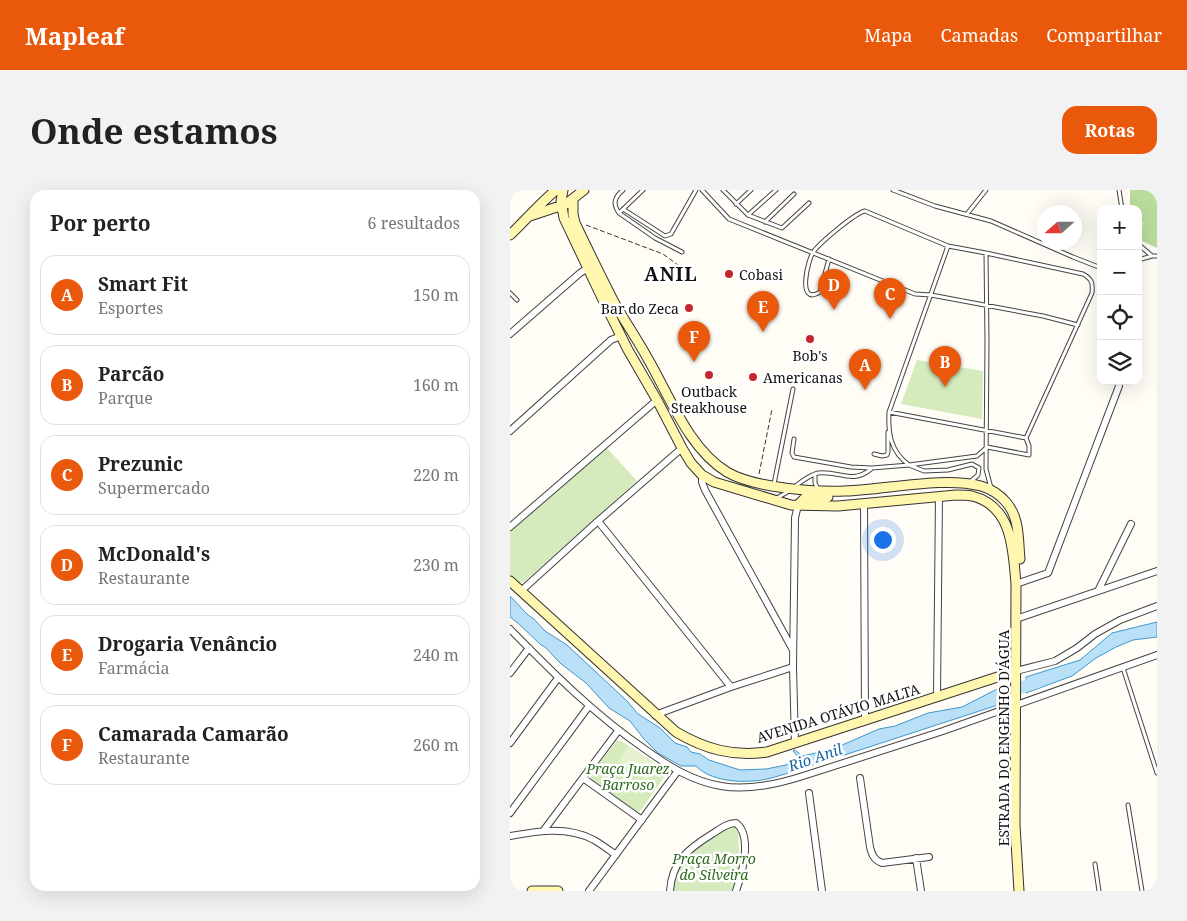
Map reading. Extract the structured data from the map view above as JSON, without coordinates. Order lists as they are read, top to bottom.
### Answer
{
  "streets": {
    "street": ["AVENIDA OTÁVIO MALTA", "ESTRADA DO ENGENHO D'ÁGUA"]
  },
  "crossings": [
    ["AVENIDA OTÁVIO MALTA", "ESTRADA DO ENGENHO D'ÁGUA"]
  ],
  "districts": ["ANIL"],
  "water": ["Rio Anil"],
  "parks": ["Praça Juarez Barroso", "Praça Morro do Silveira"],
  "places": [
    "Cobasi",
    "Bar do Zeca",
    "Bob's",
    "Outback Steakhouse",
    "Americanas"
  ],
  "north": "left",
  "page": {
    "header": "Mapleaf",
    "nav": ["Mapa", "Camadas", "Compartilhar"],
    "buttons": "Rotas",
    "title": "Onde estamos",
    "heading": ["Por perto", "6 resultados"],
    "map_buttons": ["+", "−"],
    "list": [
      {
        "mark": "A",
        "name": "Smart Fit",
        "note": "Esportes",
        "value": "150 m"
      },
      {
        "mark": "B",
        "name": "Parcão",
        "note": "Parque",
        "value": "160 m"
      },
      {
        "mark": "C",
        "name": "Prezunic",
        "note": "Supermercado",
        "value": "220 m"
      },
      {
        "mark": "D",
        "name": "McDonald's",
        "note": "Restaurante",
        "value": "230 m"
      },
      {
        "mark": "E",
        "name": "Drogaria Venâncio",
        "note": "Farmácia",
        "value": "240 m"
      },
      {
        "mark": "F",
        "name": "Camarada Camarão",
        "note": "Restaurante",
        "value": "260 m"
      }
    ],
    "pins": [
      "D",
      "C",
      "E",
      "F",
      "B",
      "A"
    ]
  }
}
